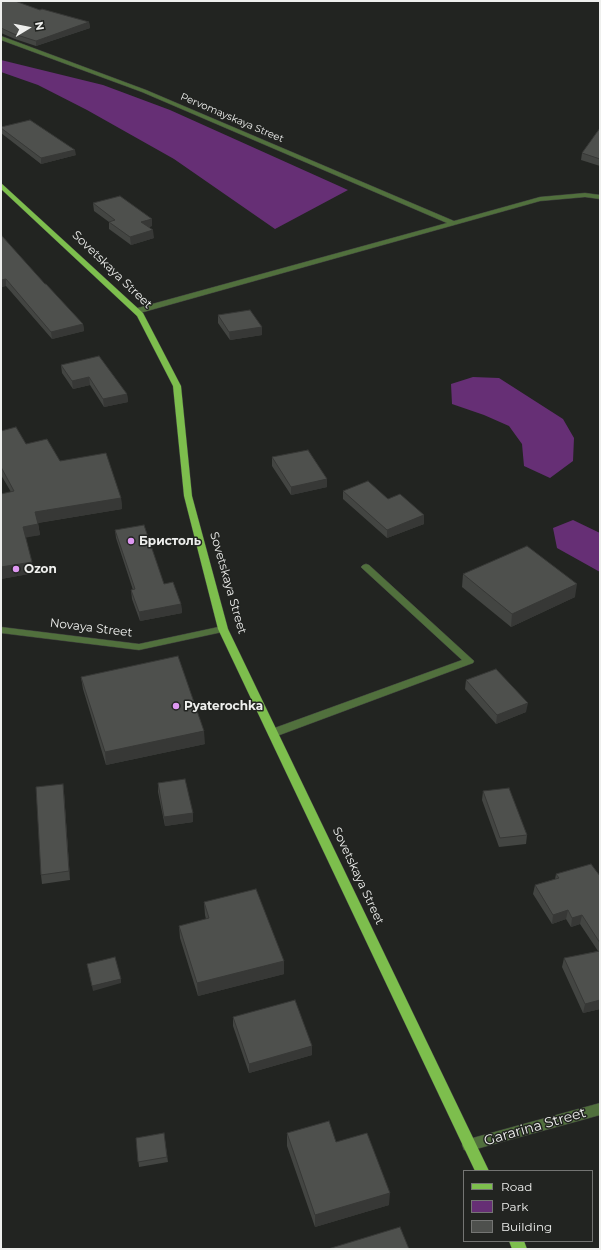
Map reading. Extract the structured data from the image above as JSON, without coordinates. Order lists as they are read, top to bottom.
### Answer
{
  "streets": {
    "main road": ["Sovetskaya Street"],
    "street": ["Pervomayskaya Street", "Novaya Street", "Gararina Street"]
  },
  "crossings": [
    ["Sovetskaya Street", "Novaya Street"],
    ["Sovetskaya Street", "Gararina Street"]
  ],
  "places": ["Бристоль", "Ozon", "Pyaterochka"],
  "legend": ["Road", "Park", "Building"],
  "north": "right"
}
